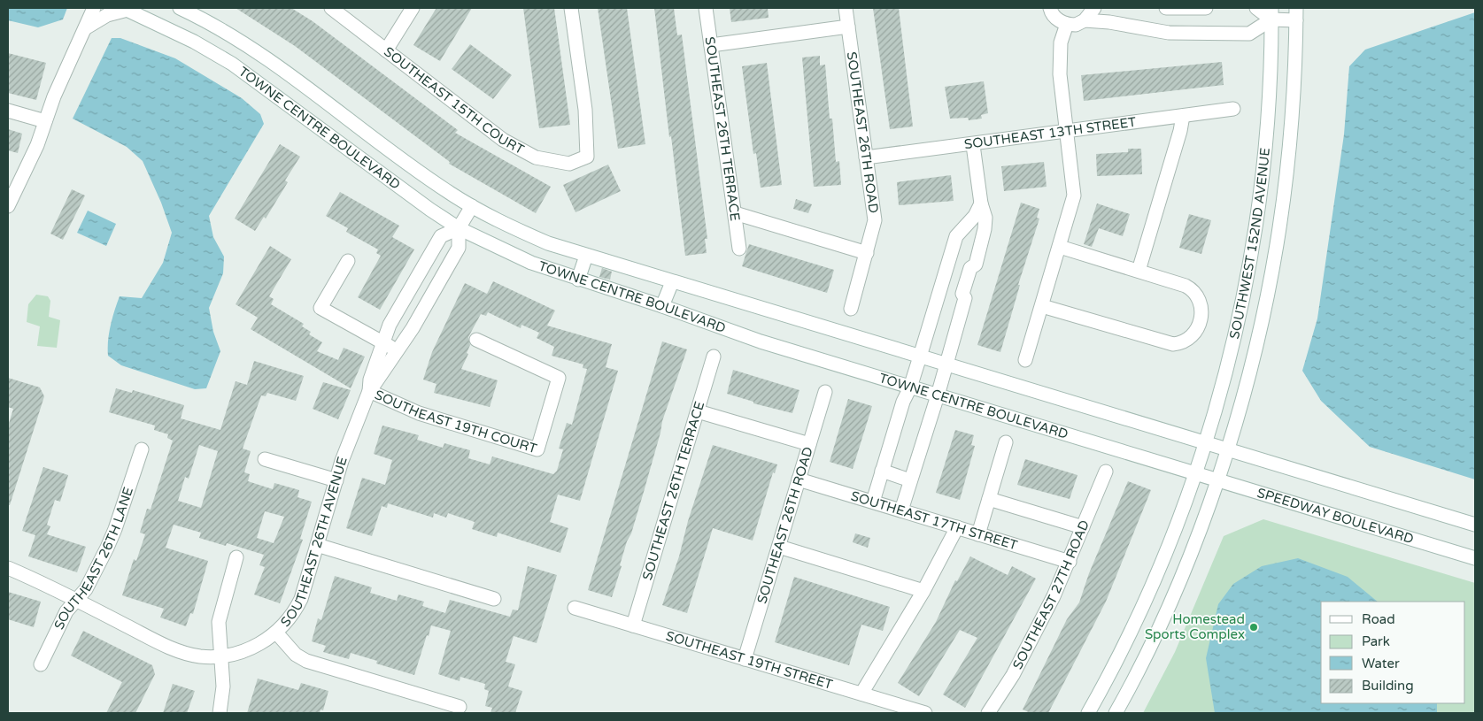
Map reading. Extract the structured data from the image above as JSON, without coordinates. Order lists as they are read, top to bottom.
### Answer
{
  "streets": {
    "street": [
      "SOUTHEAST 15TH COURT",
      "TOWNE CENTRE BOULEVARD",
      "SOUTHEAST 26TH TERRACE",
      "SOUTHEAST 26TH ROAD",
      "SOUTHEAST 13TH STREET",
      "SOUTHWEST 152ND AVENUE",
      "SOUTHEAST 19TH COURT",
      "SPEEDWAY BOULEVARD",
      "SOUTHEAST 17TH STREET",
      "SOUTHEAST 26TH AVENUE",
      "SOUTHEAST 26TH LANE",
      "SOUTHEAST 27TH ROAD",
      "SOUTHEAST 19TH STREET"
    ]
  },
  "crossings": [
    ["TOWNE CENTRE BOULEVARD", "SOUTHWEST 152ND AVENUE"],
    ["TOWNE CENTRE BOULEVARD", "SPEEDWAY BOULEVARD"],
    ["TOWNE CENTRE BOULEVARD", "SOUTHEAST 26TH AVENUE"],
    ["SOUTHEAST 26TH TERRACE", "SOUTHEAST 19TH STREET"],
    ["SOUTHEAST 26TH ROAD", "SOUTHEAST 13TH STREET"],
    ["SOUTHEAST 26TH ROAD", "SOUTHEAST 17TH STREET"],
    ["SOUTHEAST 26TH ROAD", "SOUTHEAST 19TH STREET"],
    ["SOUTHWEST 152ND AVENUE", "SPEEDWAY BOULEVARD"],
    ["SOUTHEAST 19TH COURT", "SOUTHEAST 26TH AVENUE"],
    ["SOUTHEAST 17TH STREET", "SOUTHEAST 27TH ROAD"],
    ["SOUTHEAST 26TH AVENUE", "SOUTHEAST 26TH LANE"]
  ],
  "places": ["Homestead Sports Complex"],
  "legend": [
    "Road",
    "Park",
    "Water",
    "Building"
  ]
}
